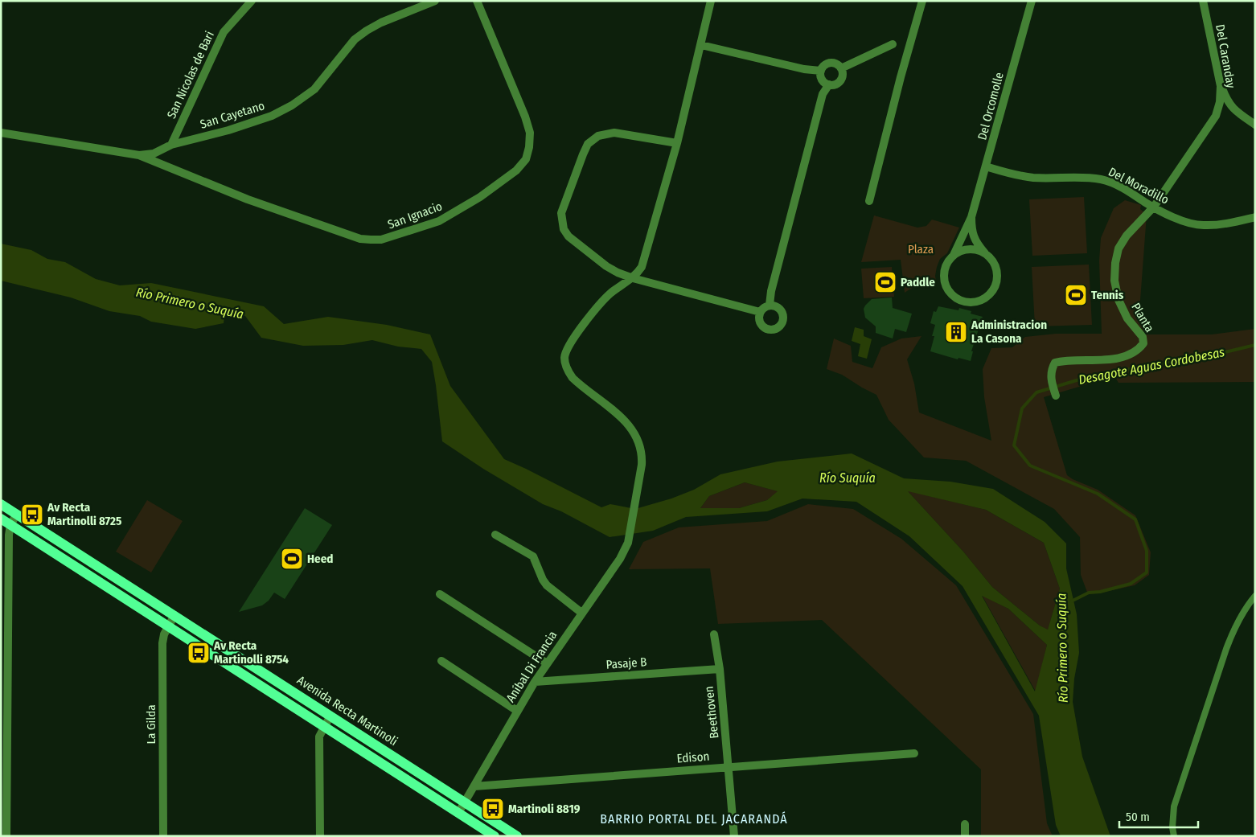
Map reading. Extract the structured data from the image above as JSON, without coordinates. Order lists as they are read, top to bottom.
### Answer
{
  "streets": {
    "main road": ["Avenida Recta Martinoli"],
    "street": [
      "Del Caranday",
      "San Nicolas de Bari",
      "Del Orcomolle",
      "San Cayetano",
      "Del Moradillo",
      "San Ignacio",
      "Planta",
      "Pasaje B",
      "Aníbal Di Francia",
      "Beethoven",
      "La Gilda",
      "Edison"
    ]
  },
  "crossings": [
    ["Del Caranday", "Del Moradillo"],
    ["Del Caranday", "Planta"],
    ["San Nicolas de Bari", "San Cayetano"],
    ["Del Orcomolle", "Del Moradillo"],
    ["San Cayetano", "San Ignacio"],
    ["Del Moradillo", "Planta"],
    ["Pasaje B", "Aníbal Di Francia"],
    ["Pasaje B", "Beethoven"],
    ["Aníbal Di Francia", "Avenida Recta Martinoli"],
    ["Aníbal Di Francia", "Edison"],
    ["Avenida Recta Martinoli", "La Gilda"],
    ["Beethoven", "Edison"]
  ],
  "districts": ["BARRIO PORTAL DEL JACARANDÁ"],
  "water": ["Río Primero o Suquía", "Desagote Aguas Cordobesas", "Río Suquía"],
  "parks": ["Plaza"],
  "places": {
    "sports": ["Paddle", "Tennis", "Heed"],
    "building": ["Administracion La Casona"],
    "bus stop": ["Av Recta Martinolli 8725", "Av Recta Martinolli 8754", "Martinoli 8819"]
  },
  "scale_bar": "50 m"
}
